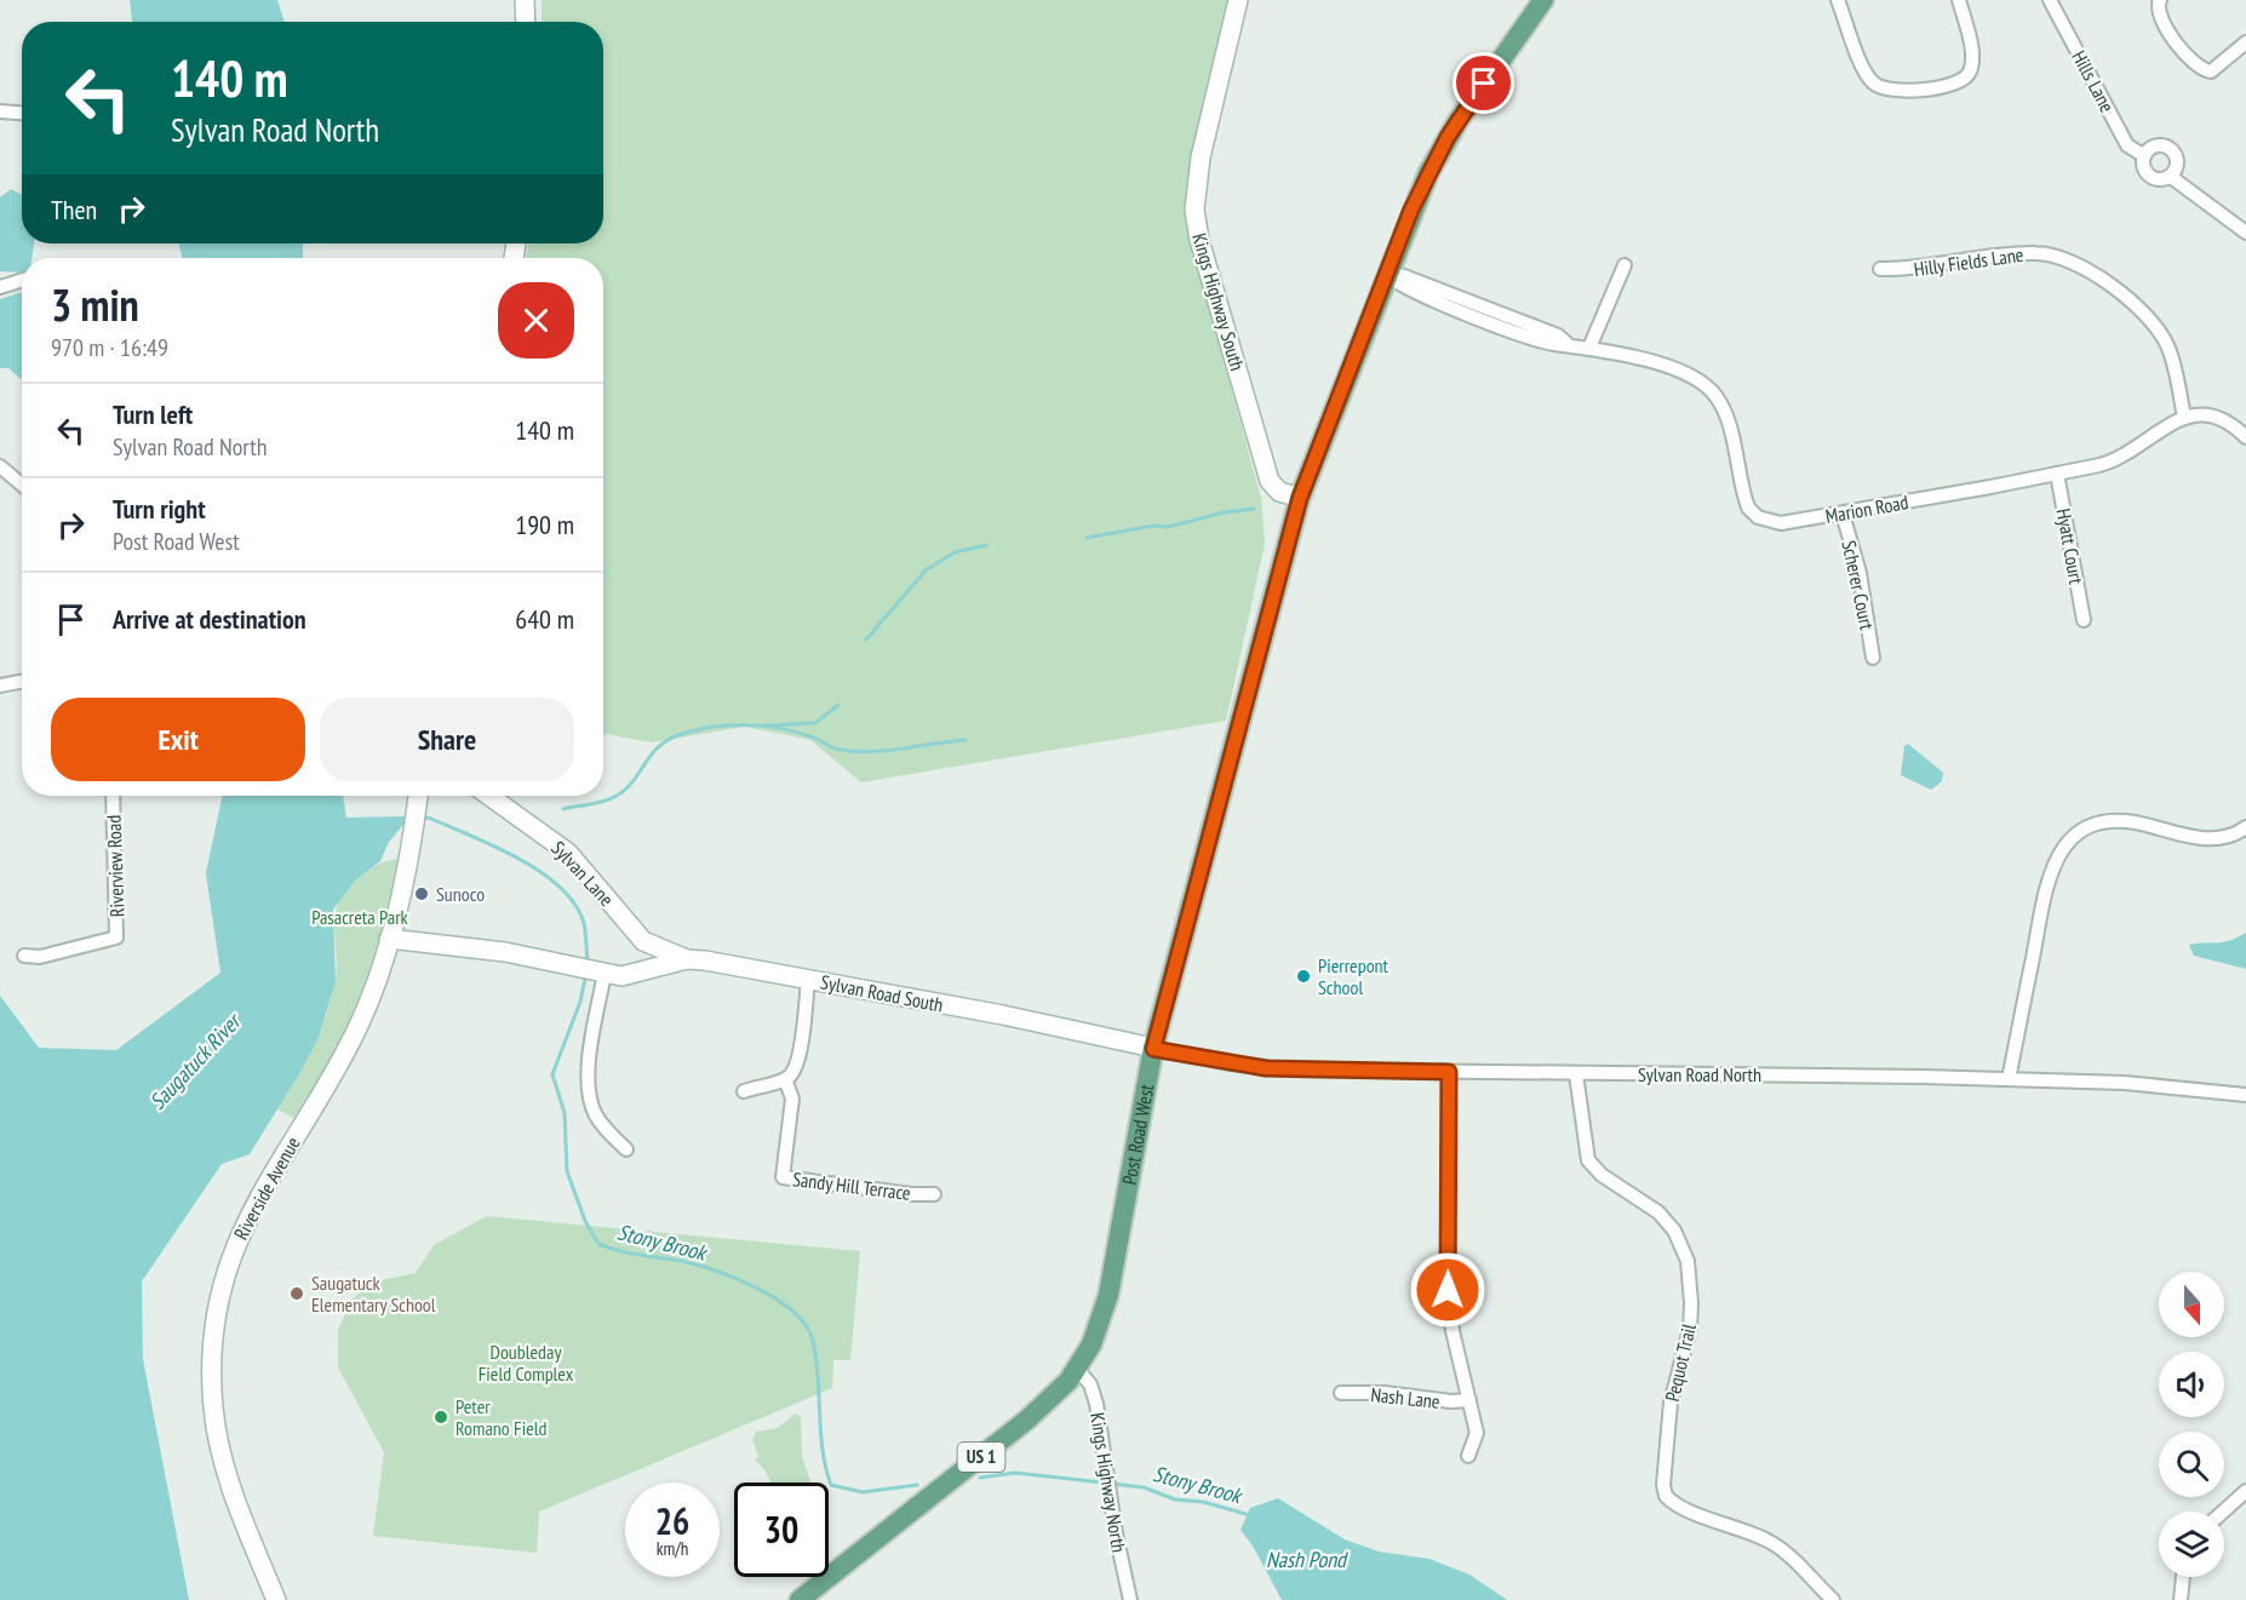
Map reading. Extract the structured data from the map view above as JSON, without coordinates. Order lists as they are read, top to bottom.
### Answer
{
  "streets": {
    "main road": ["Post Road West", "US 1"],
    "street": [
      "Hills Lane",
      "Hilly Fields Lane",
      "Kings Highway South",
      "Marion Road",
      "Hyatt Court",
      "Scherer Court",
      "Riverview Road",
      "Sylvan Lane",
      "Sylvan Road South",
      "Sylvan Road North",
      "Sandy Hill Terrace",
      "Riverside Avenue",
      "Pequot Trail",
      "Nash Lane",
      "Kings Highway North"
    ]
  },
  "crossings": [
    ["Hilly Fields Lane", "Marion Road"],
    ["Kings Highway South", "Post Road West"],
    ["Marion Road", "Hyatt Court"],
    ["Marion Road", "Scherer Court"],
    ["Marion Road", "Post Road West"],
    ["Sylvan Lane", "Sylvan Road South"],
    ["Sylvan Road South", "Sylvan Road North"],
    ["Sylvan Road South", "Post Road West"],
    ["Sylvan Road South", "Riverside Avenue"],
    ["Sylvan Road North", "Post Road West"],
    ["Sylvan Road North", "Pequot Trail"],
    ["Post Road West", "Kings Highway North"]
  ],
  "water": ["Saugatuck River", "Stony Brook", "Nash Pond"],
  "parks": ["Pasacreta Park", "Doubleday Field Complex"],
  "places": [
    "Sunoco",
    "Pierrepont School",
    "Saugatuck Elementary School",
    "Peter Romano Field"
  ],
  "north": "bottom",
  "page": {
    "turn": ["140 m", "Sylvan Road North"],
    "then": "Then",
    "heading": ["3 min", "970 m · 16:49"],
    "list": [
      {
        "name": "Turn left",
        "note": "Sylvan Road North",
        "value": "140 m"
      },
      {
        "name": "Turn right",
        "note": "Post Road West",
        "value": "190 m"
      },
      {
        "name": "Arrive at destination",
        "value": "640 m"
      }
    ],
    "buttons": ["Exit", "Share"],
    "speed": "26 km/h",
    "limit": "30"
  }
}
